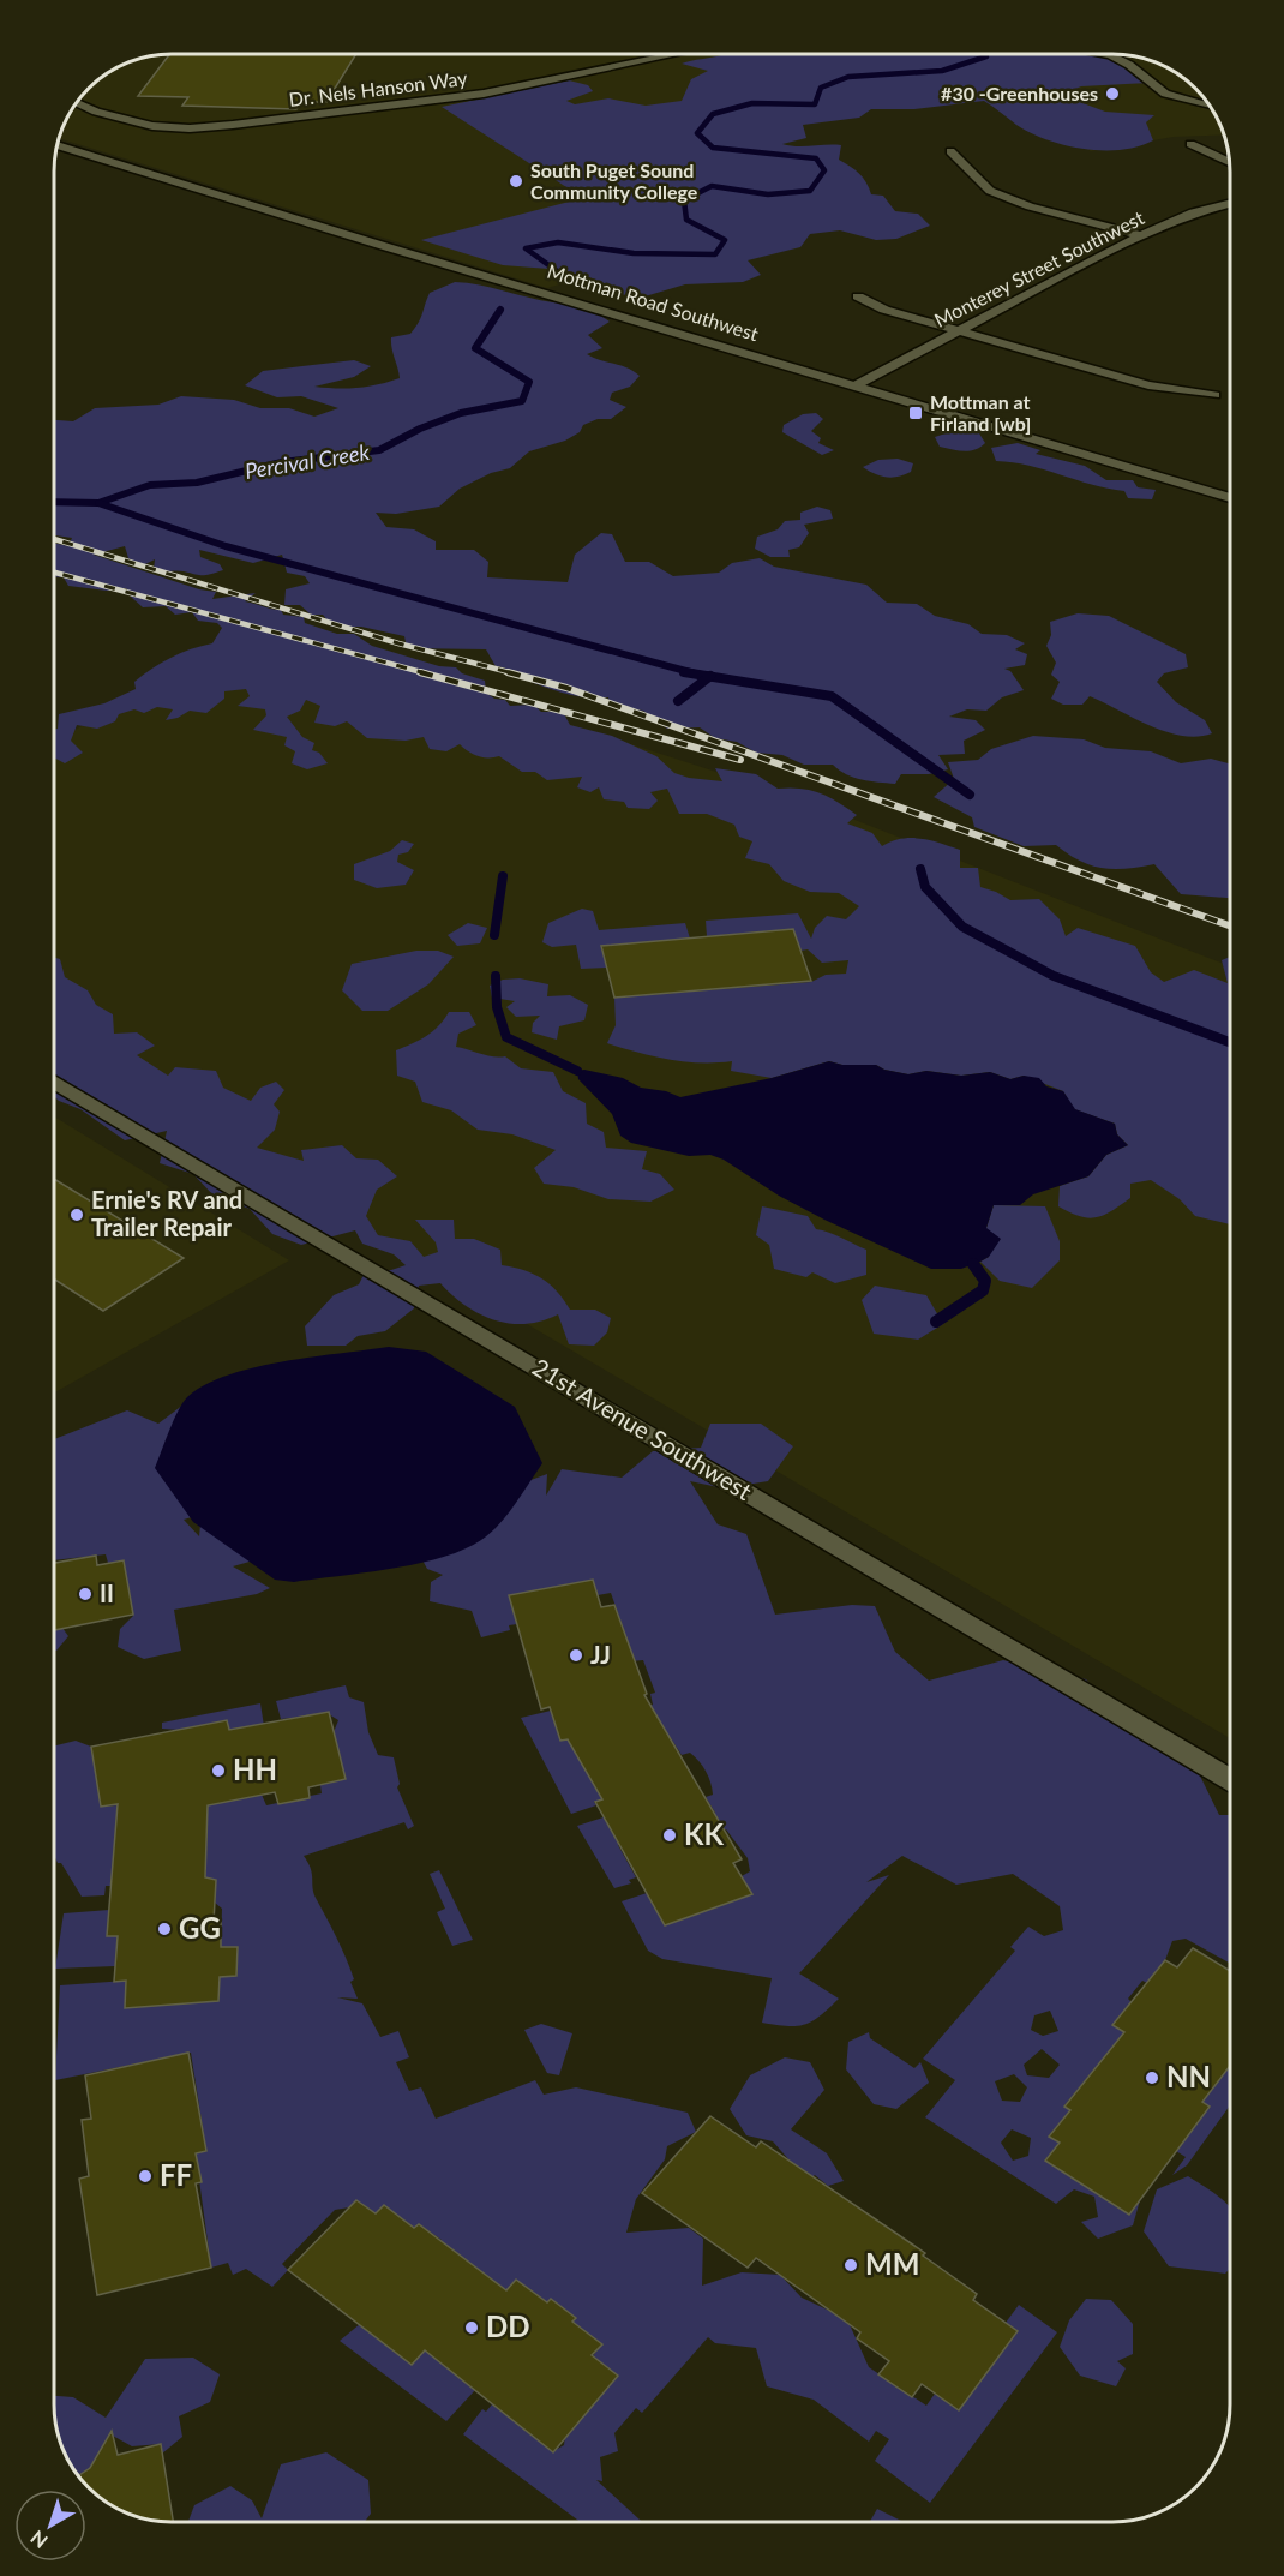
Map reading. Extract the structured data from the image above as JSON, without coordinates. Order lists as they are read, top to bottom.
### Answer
{
  "streets": {
    "street": [
      "Dr. Nels Hanson Way",
      "Monterey Street Southwest",
      "Mottman Road Southwest",
      "21st Avenue Southwest"
    ]
  },
  "crossings": [
    ["Monterey Street Southwest", "Mottman Road Southwest"]
  ],
  "water": ["Percival Creek"],
  "places": {
    "other": [
      "#30 -Greenhouses",
      "South Puget Sound Community College",
      "Ernie's RV and Trailer Repair",
      "II",
      "JJ",
      "HH",
      "KK",
      "GG",
      "NN",
      "FF",
      "MM",
      "DD"
    ],
    "transit": ["Mottman at Firland [wb]"]
  },
  "north": "bottom left"
}
